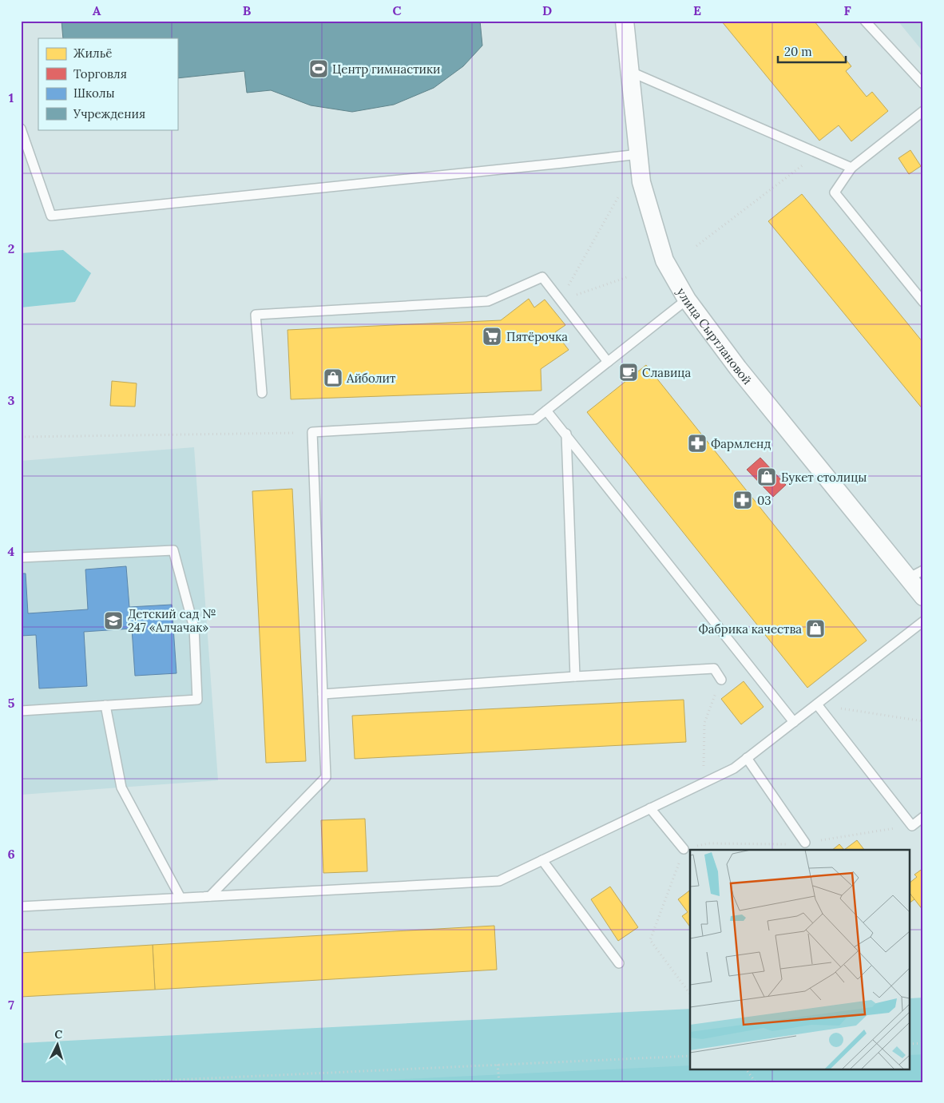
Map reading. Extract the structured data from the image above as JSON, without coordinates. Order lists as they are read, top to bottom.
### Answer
{
  "streets": {
    "street": ["улица Сыртлановой"]
  },
  "places": {
    "sports": ["Центр гимнастики"],
    "supermarket": ["Пятёрочка"],
    "cafe": ["Славица"],
    "shop": ["Айболит", "Букет столицы", "Фабрика качества"],
    "pharmacy": ["Фармленд", "03"],
    "school or university": ["Детский сад № 247 «Алчачак»"]
  },
  "legend": [
    "Жильё",
    "Торговля",
    "Школы",
    "Учреждения"
  ],
  "scale_bar": "20 m",
  "north": "top",
  "grid": {
    "columns": [
      "A",
      "B",
      "C",
      "D",
      "E",
      "F"
    ],
    "rows": [
      "1",
      "2",
      "3",
      "4",
      "5",
      "6",
      "7"
    ]
  }
}
